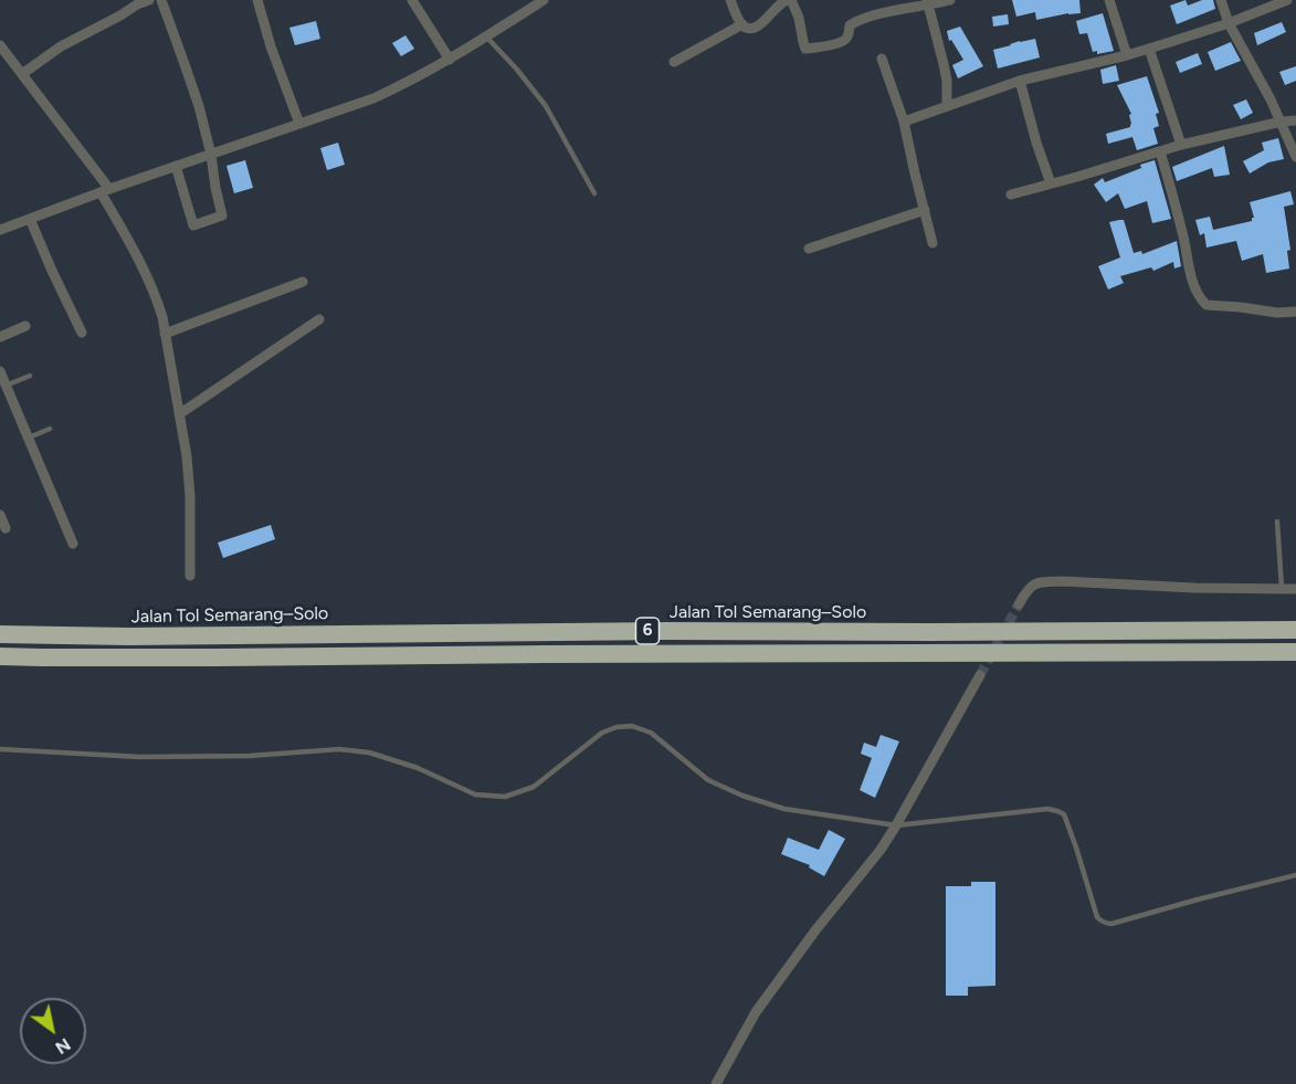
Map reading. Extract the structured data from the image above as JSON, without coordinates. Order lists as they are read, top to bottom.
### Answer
{
  "streets": {
    "highway": ["Jalan Tol Semarang–Solo", "6"]
  },
  "north": "bottom right"
}
